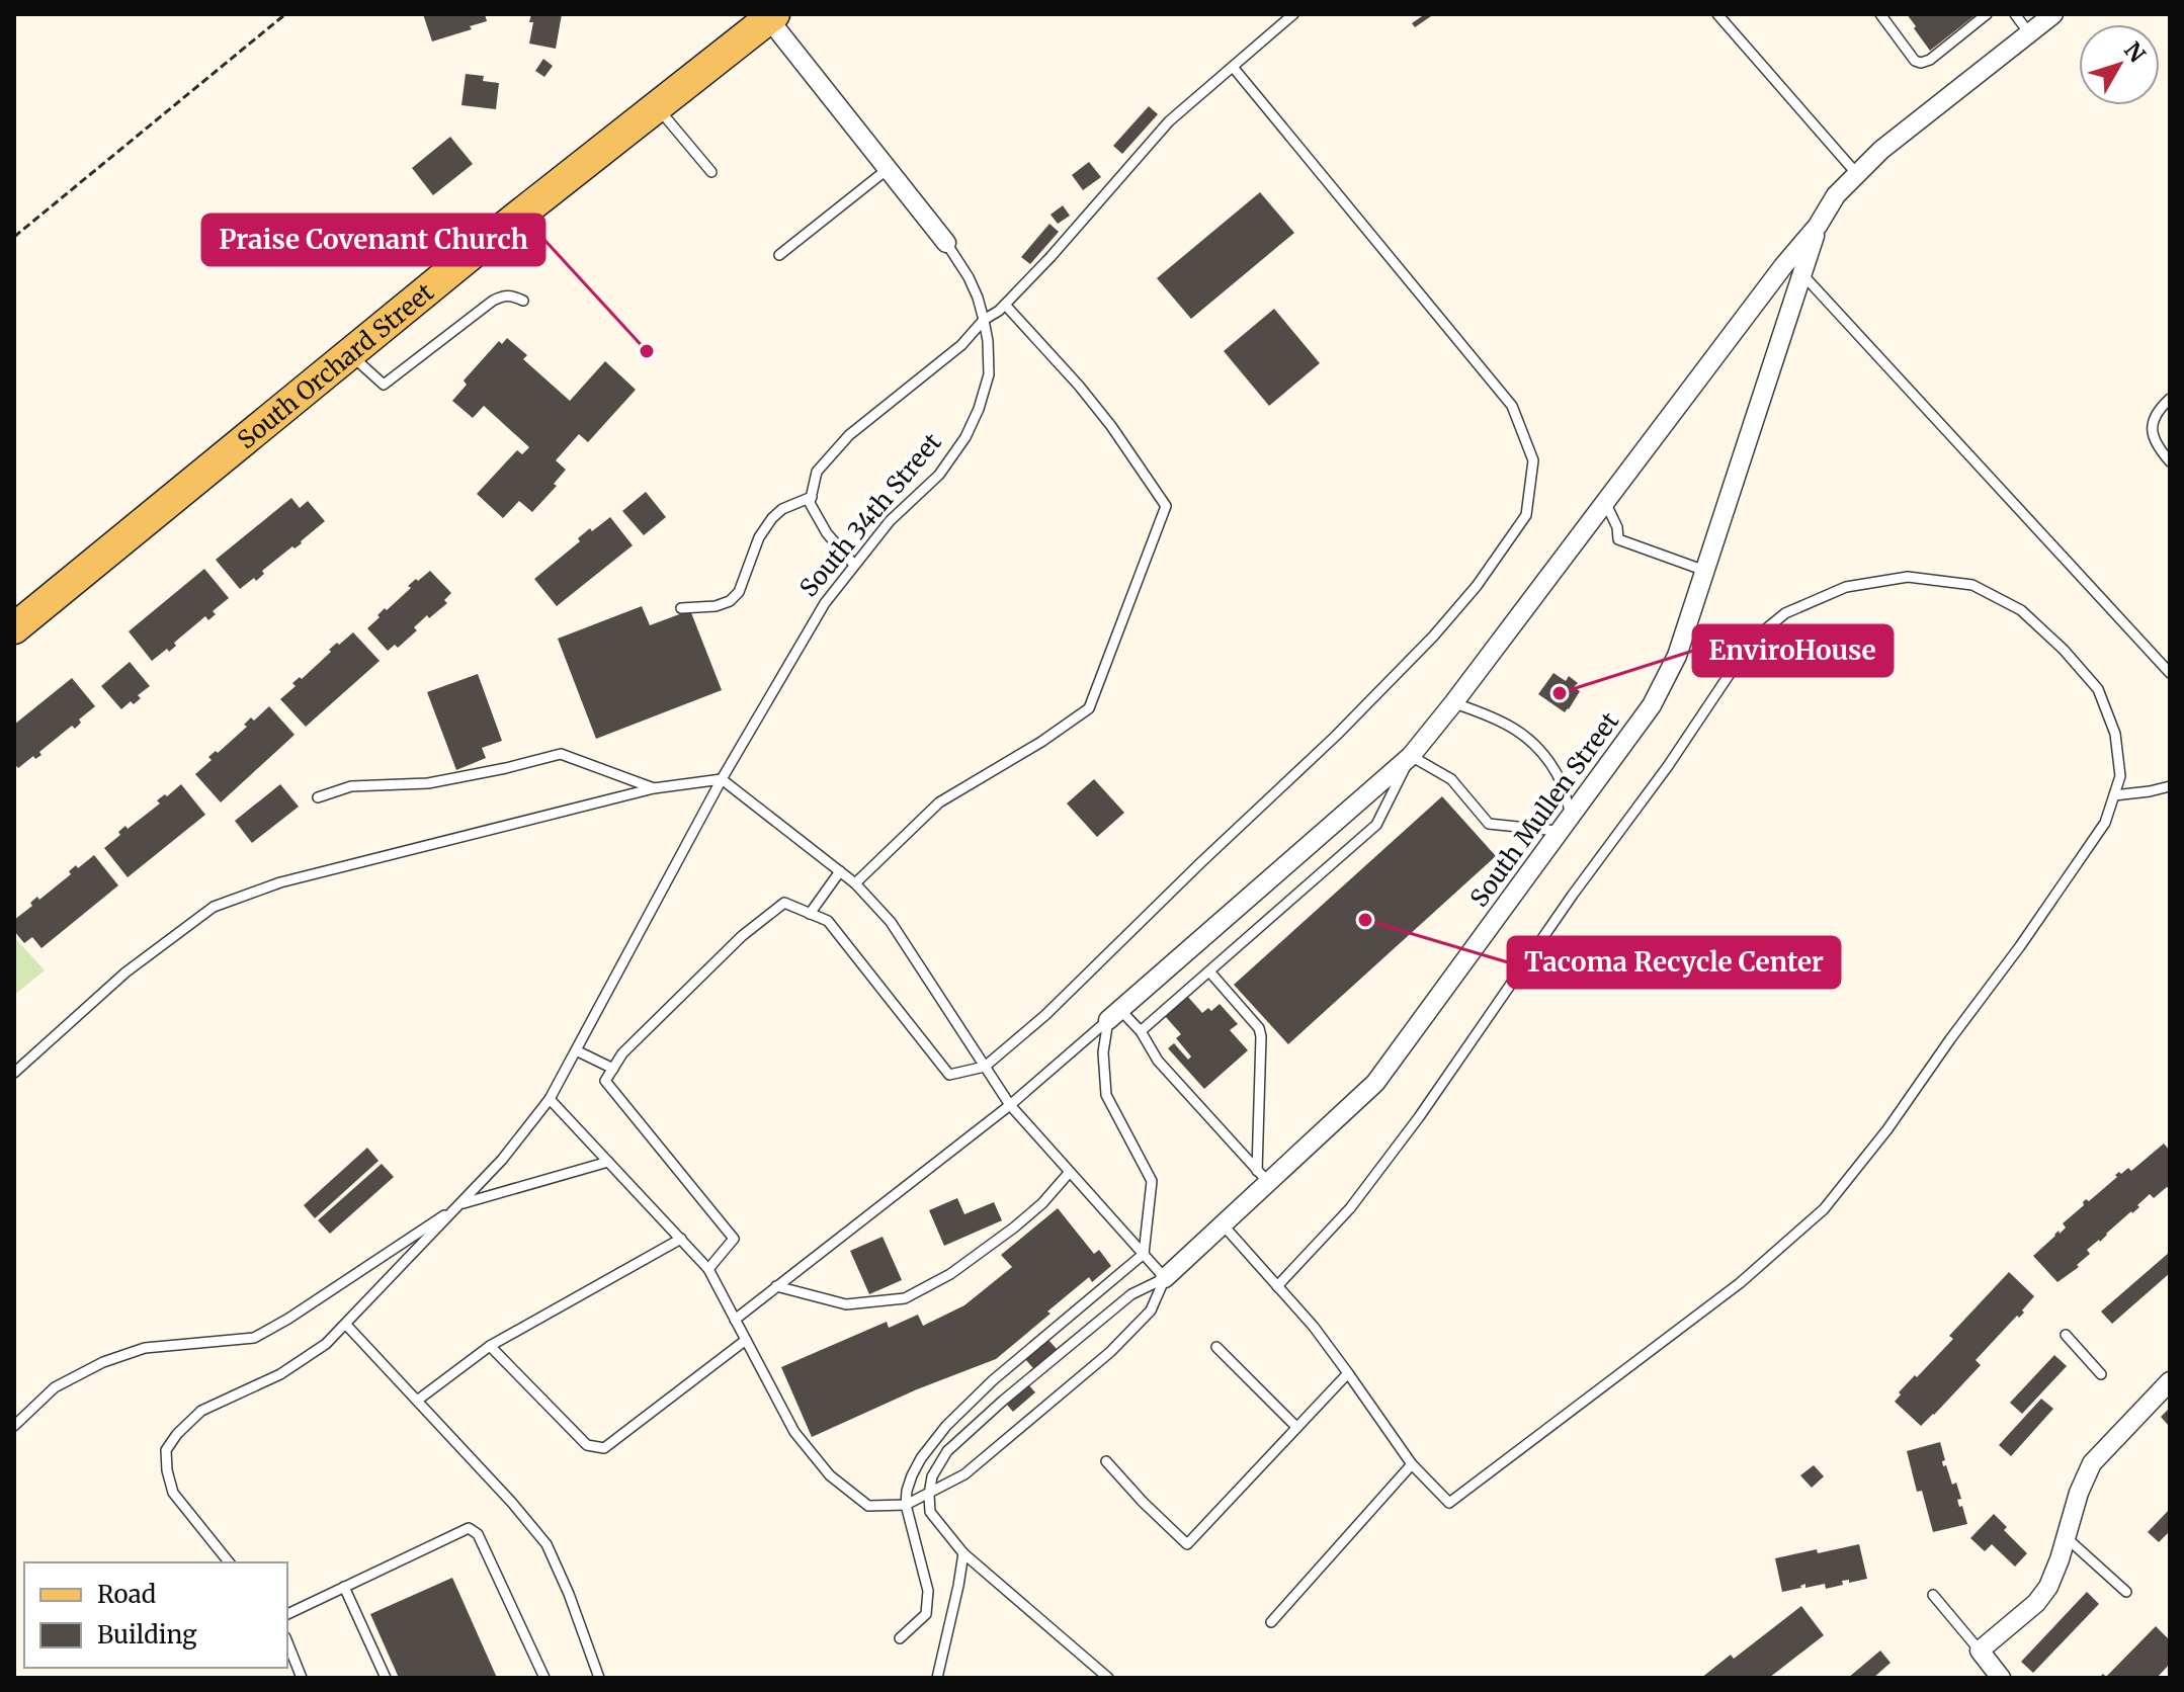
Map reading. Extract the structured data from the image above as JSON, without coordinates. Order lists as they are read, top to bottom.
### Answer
{
  "streets": {
    "main road": ["South Orchard Street"],
    "street": ["South 34th Street", "South Mullen Street"]
  },
  "crossings": [
    ["South Orchard Street", "South 34th Street"]
  ],
  "places": ["Praise Covenant Church", "EnviroHouse", "Tacoma Recycle Center"],
  "legend": ["Road", "Building"],
  "north": "top right"
}
